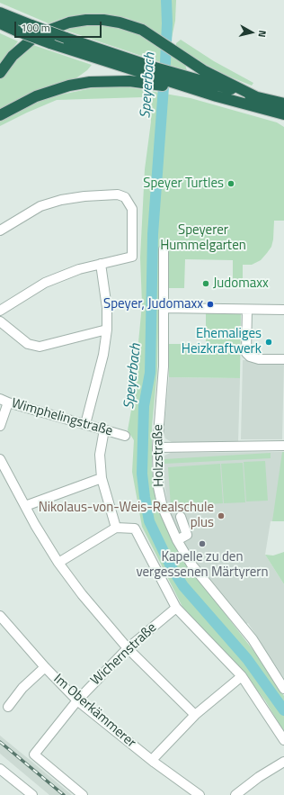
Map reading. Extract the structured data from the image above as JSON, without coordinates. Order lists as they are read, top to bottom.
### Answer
{
  "streets": {
    "street": [
      "Wimphelingstraße",
      "Holzstraße",
      "Wichernstraße",
      "Im Oberkämmerer"
    ]
  },
  "crossings": [
    ["Wichernstraße", "Im Oberkämmerer"]
  ],
  "water": ["Speyerbach"],
  "parks": ["Speyerer Hummelgarten"],
  "places": [
    "Speyer Turtles",
    "Judomaxx",
    "Speyer, Judomaxx",
    "Ehemaliges Heizkraftwerk",
    "Nikolaus-von-Weis-Realschule plus",
    "Kapelle zu den vergessenen Märtyrern"
  ],
  "scale_bar": "100 m",
  "north": "right"
}
